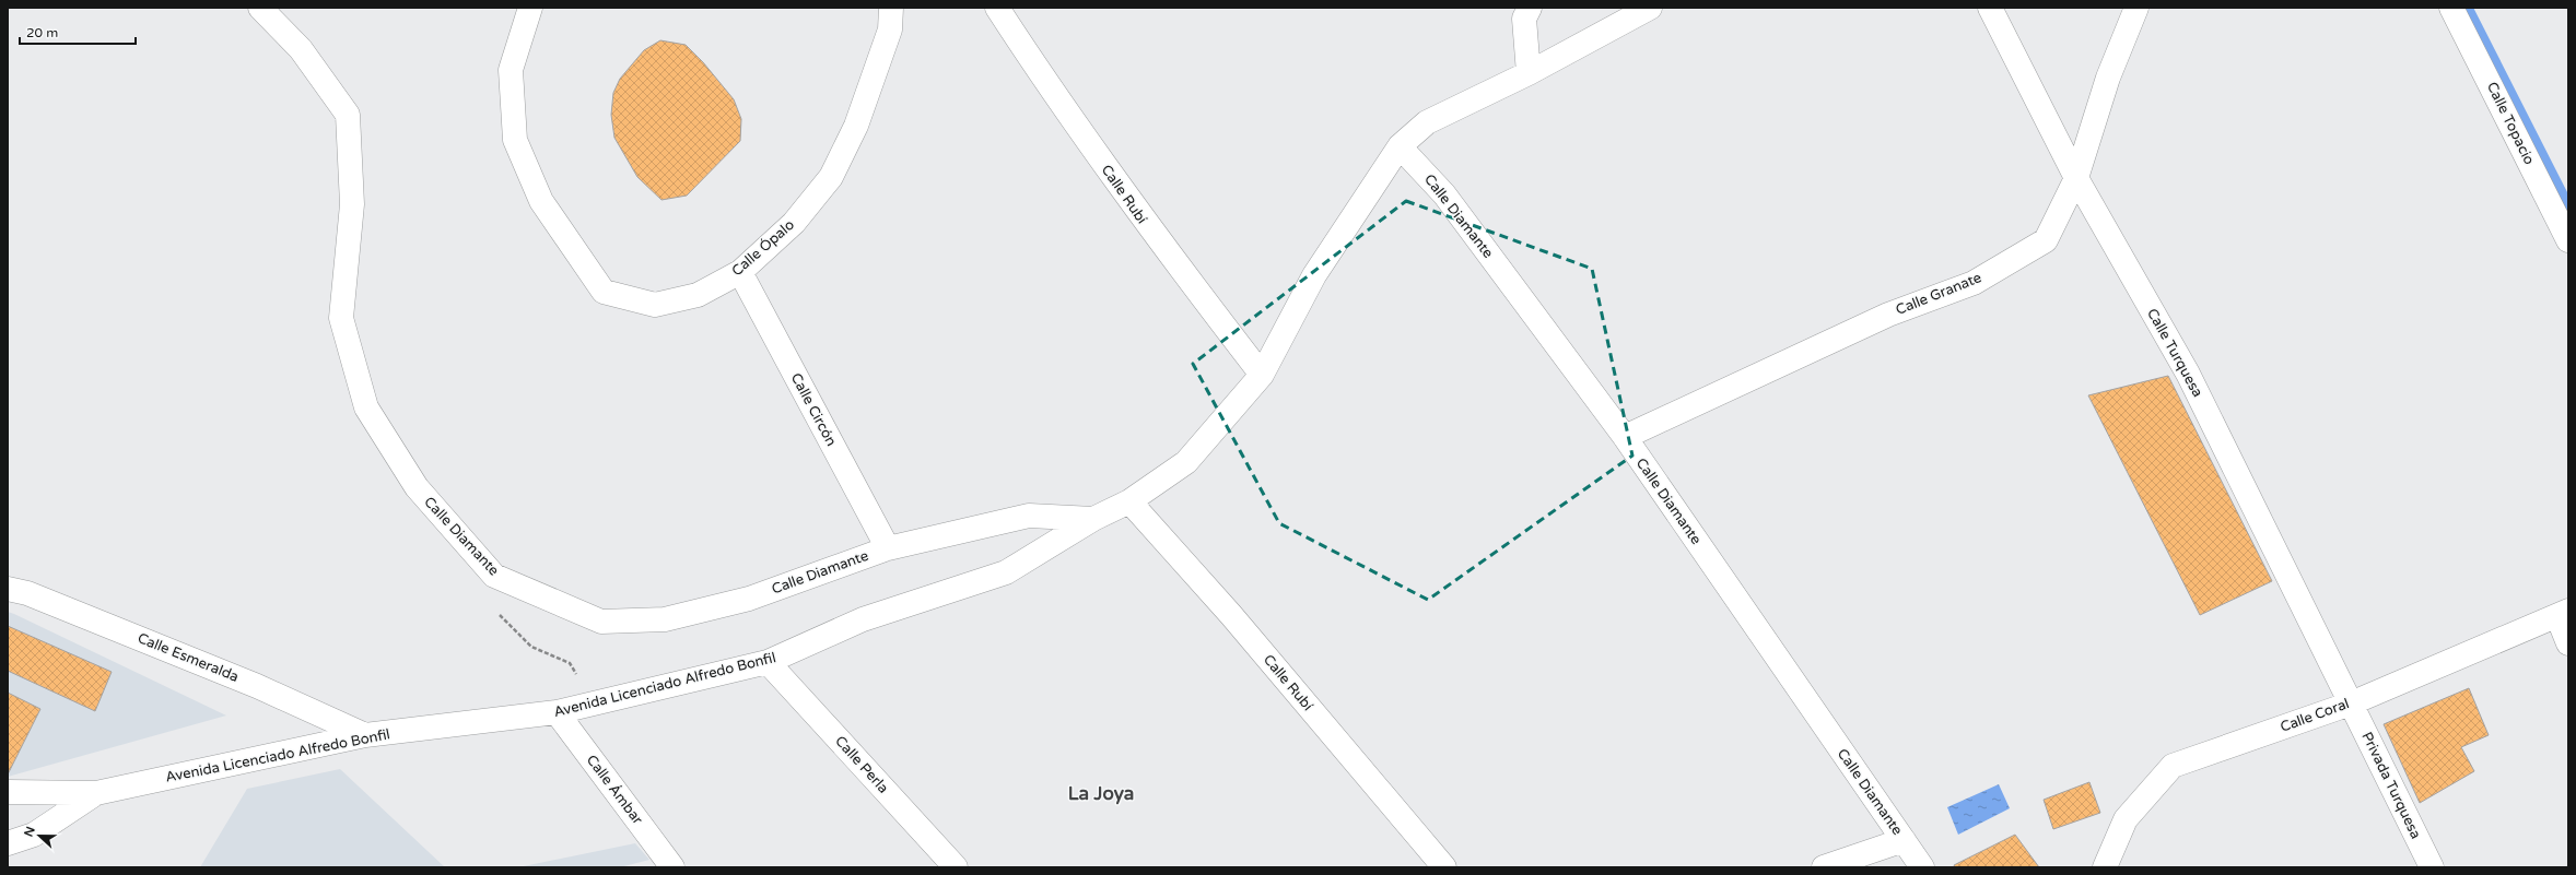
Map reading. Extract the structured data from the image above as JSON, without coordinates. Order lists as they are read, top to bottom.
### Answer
{
  "streets": {
    "street": [
      "Calle Topacio",
      "Calle Rubí",
      "Calle Diamante",
      "Calle Ópalo",
      "Calle Granate",
      "Calle Turquesa",
      "Calle Circón",
      "Calle Esmeralda",
      "Avenida Licenciado Alfredo Bonfil",
      "Calle Coral",
      "Calle Perla",
      "Privada Turquesa",
      "Calle Ámbar"
    ]
  },
  "crossings": [
    ["Calle Rubí", "Avenida Licenciado Alfredo Bonfil"],
    ["Calle Diamante", "Calle Granate"],
    ["Calle Diamante", "Calle Circón"],
    ["Calle Diamante", "Avenida Licenciado Alfredo Bonfil"],
    ["Calle Ópalo", "Calle Circón"],
    ["Calle Granate", "Calle Turquesa"],
    ["Calle Turquesa", "Calle Coral"],
    ["Calle Turquesa", "Privada Turquesa"],
    ["Calle Esmeralda", "Avenida Licenciado Alfredo Bonfil"],
    ["Avenida Licenciado Alfredo Bonfil", "Calle Perla"],
    ["Avenida Licenciado Alfredo Bonfil", "Calle Ámbar"],
    ["Calle Coral", "Privada Turquesa"]
  ],
  "districts": ["La Joya"],
  "scale_bar": "20 m",
  "north": "left"
}
